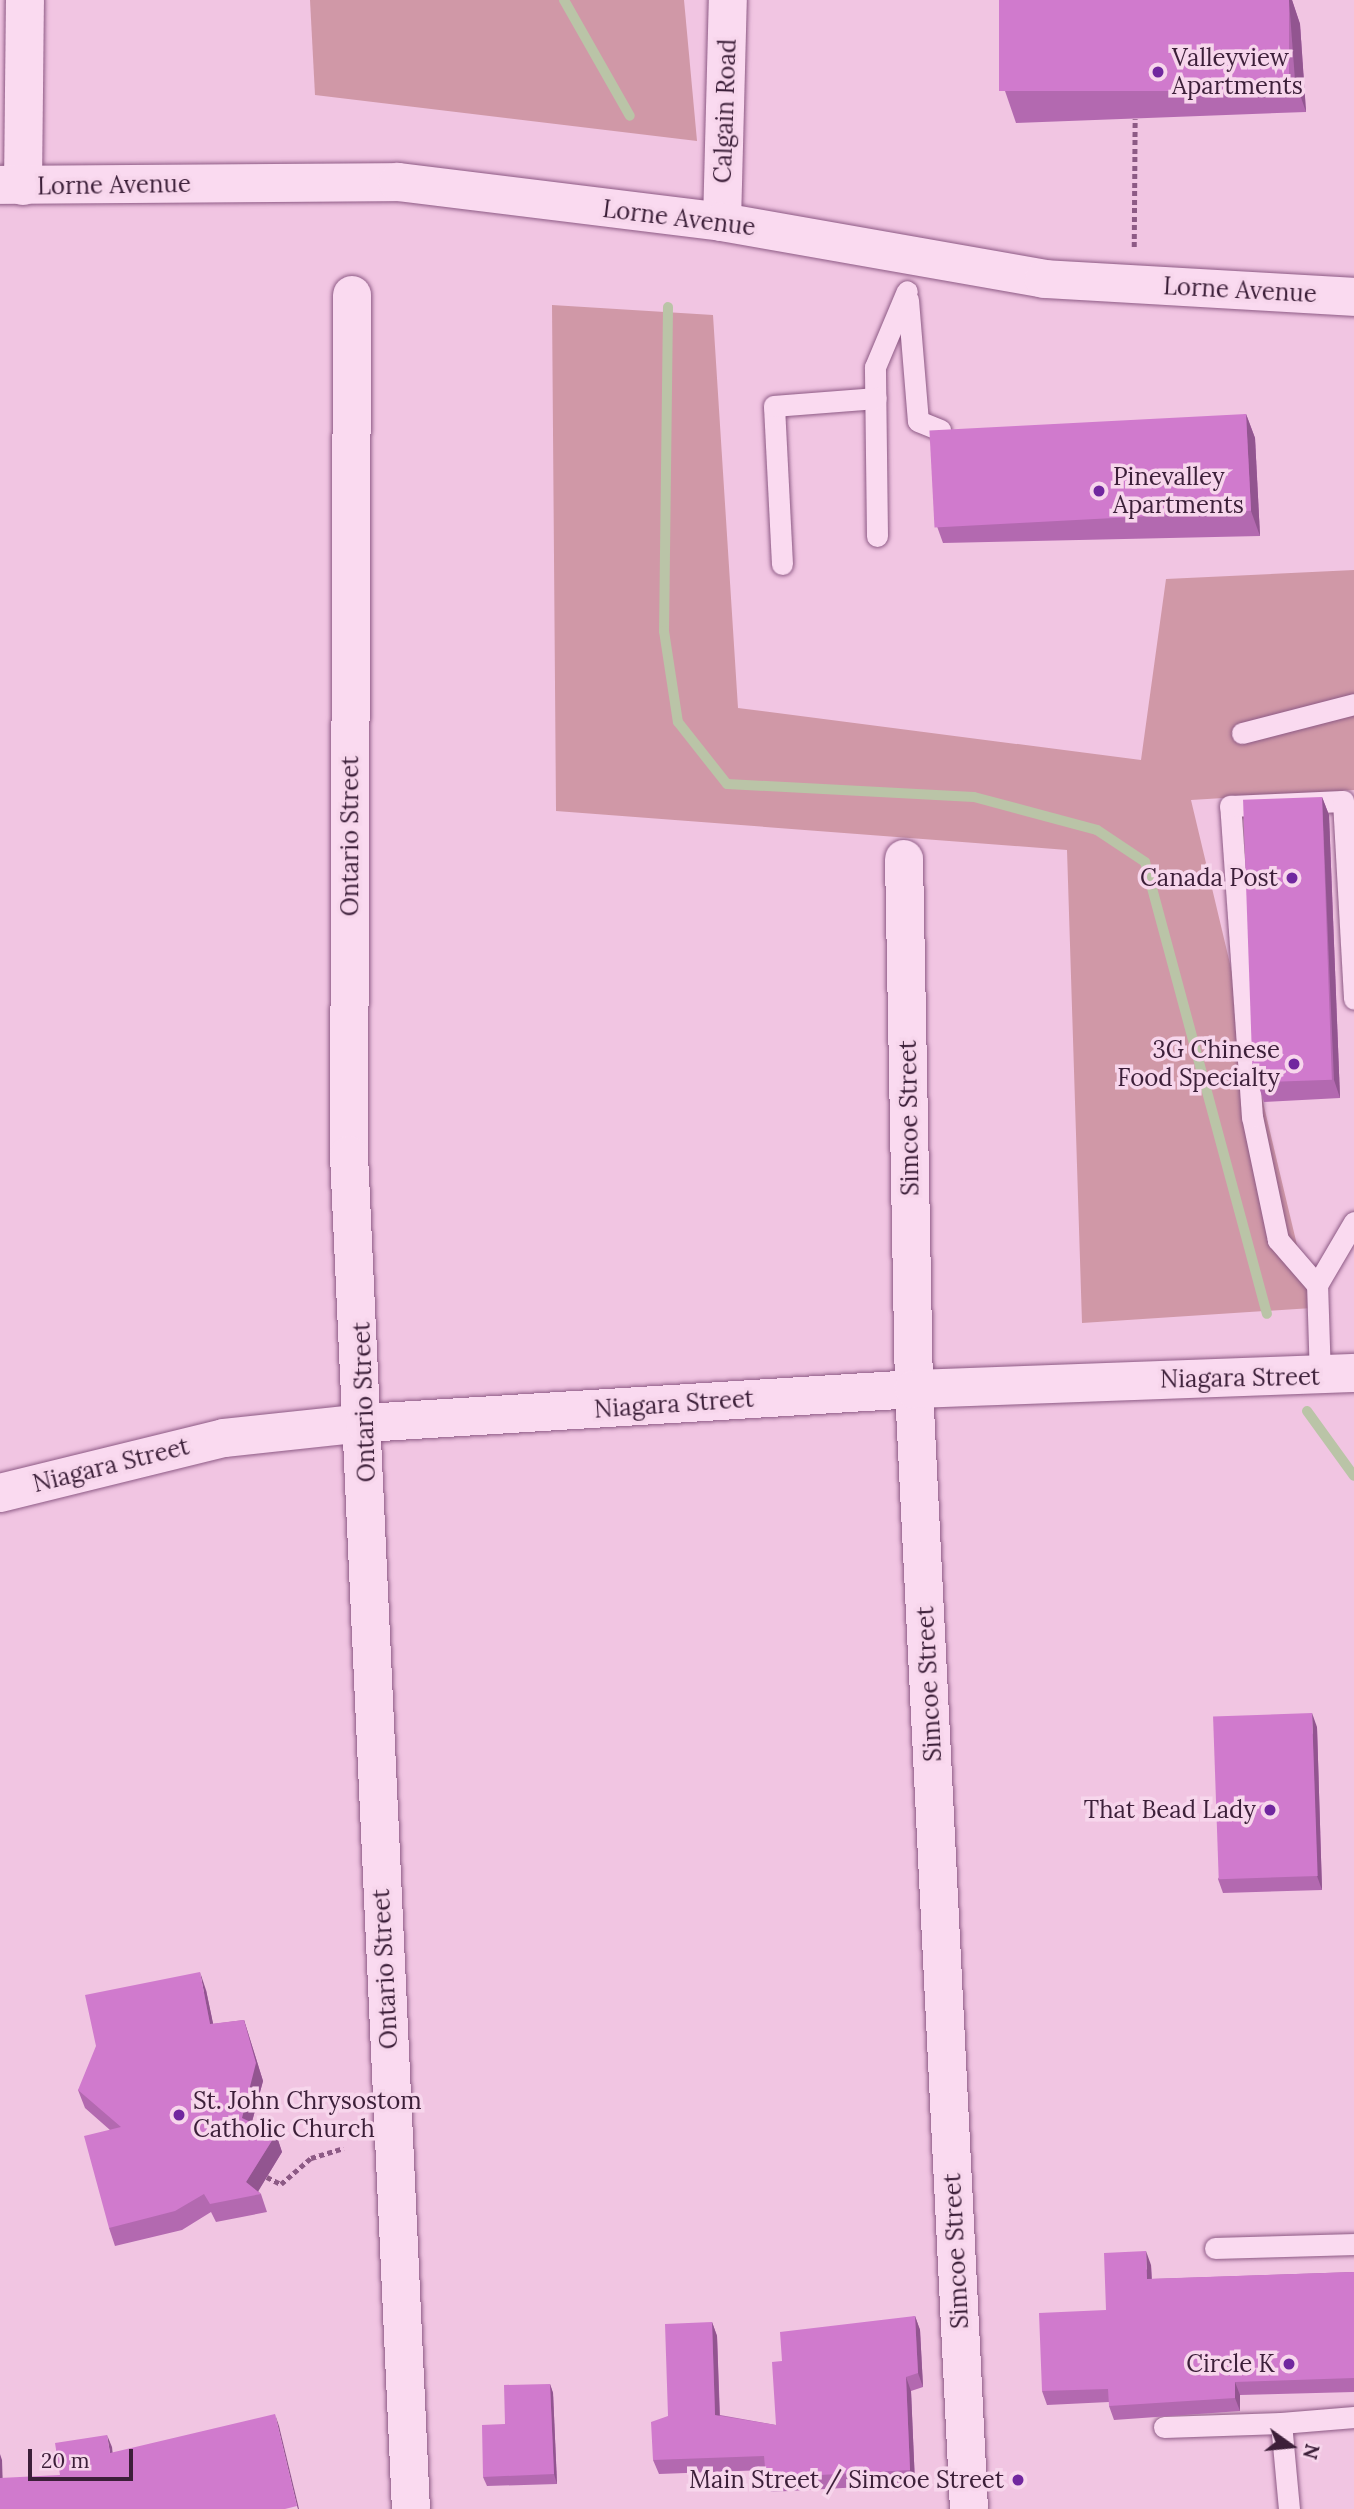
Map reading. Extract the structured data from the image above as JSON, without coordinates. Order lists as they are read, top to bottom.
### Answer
{
  "streets": {
    "street": [
      "Calgain Road",
      "Lorne Avenue",
      "Ontario Street",
      "Simcoe Street",
      "Niagara Street"
    ]
  },
  "crossings": [
    ["Calgain Road", "Lorne Avenue"],
    ["Ontario Street", "Niagara Street"],
    ["Simcoe Street", "Niagara Street"]
  ],
  "places": [
    "Valleyview Apartments",
    "Pinevalley Apartments",
    "Canada Post",
    "3G Chinese Food Specialty",
    "That Bead Lady",
    "St. John Chrysostom Catholic Church",
    "Circle K",
    "Main Street / Simcoe Street"
  ],
  "scale_bar": "20 m",
  "north": "right"
}
